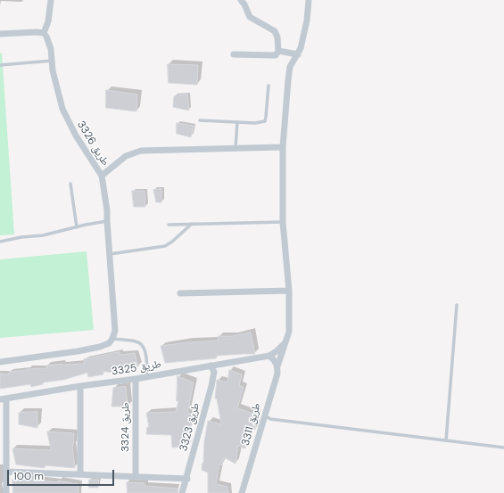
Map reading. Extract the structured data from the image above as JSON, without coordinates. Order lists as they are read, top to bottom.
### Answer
{
  "streets": {
    "street": [
      "طريق 3326",
      "طريق 3325",
      "طريق 3311",
      "طريق 3324",
      "طريق 3323"
    ]
  },
  "crossings": [
    ["طريق 3325", "طريق 3324"],
    ["طريق 3325", "طريق 3323"]
  ],
  "scale_bar": "100 m"
}
